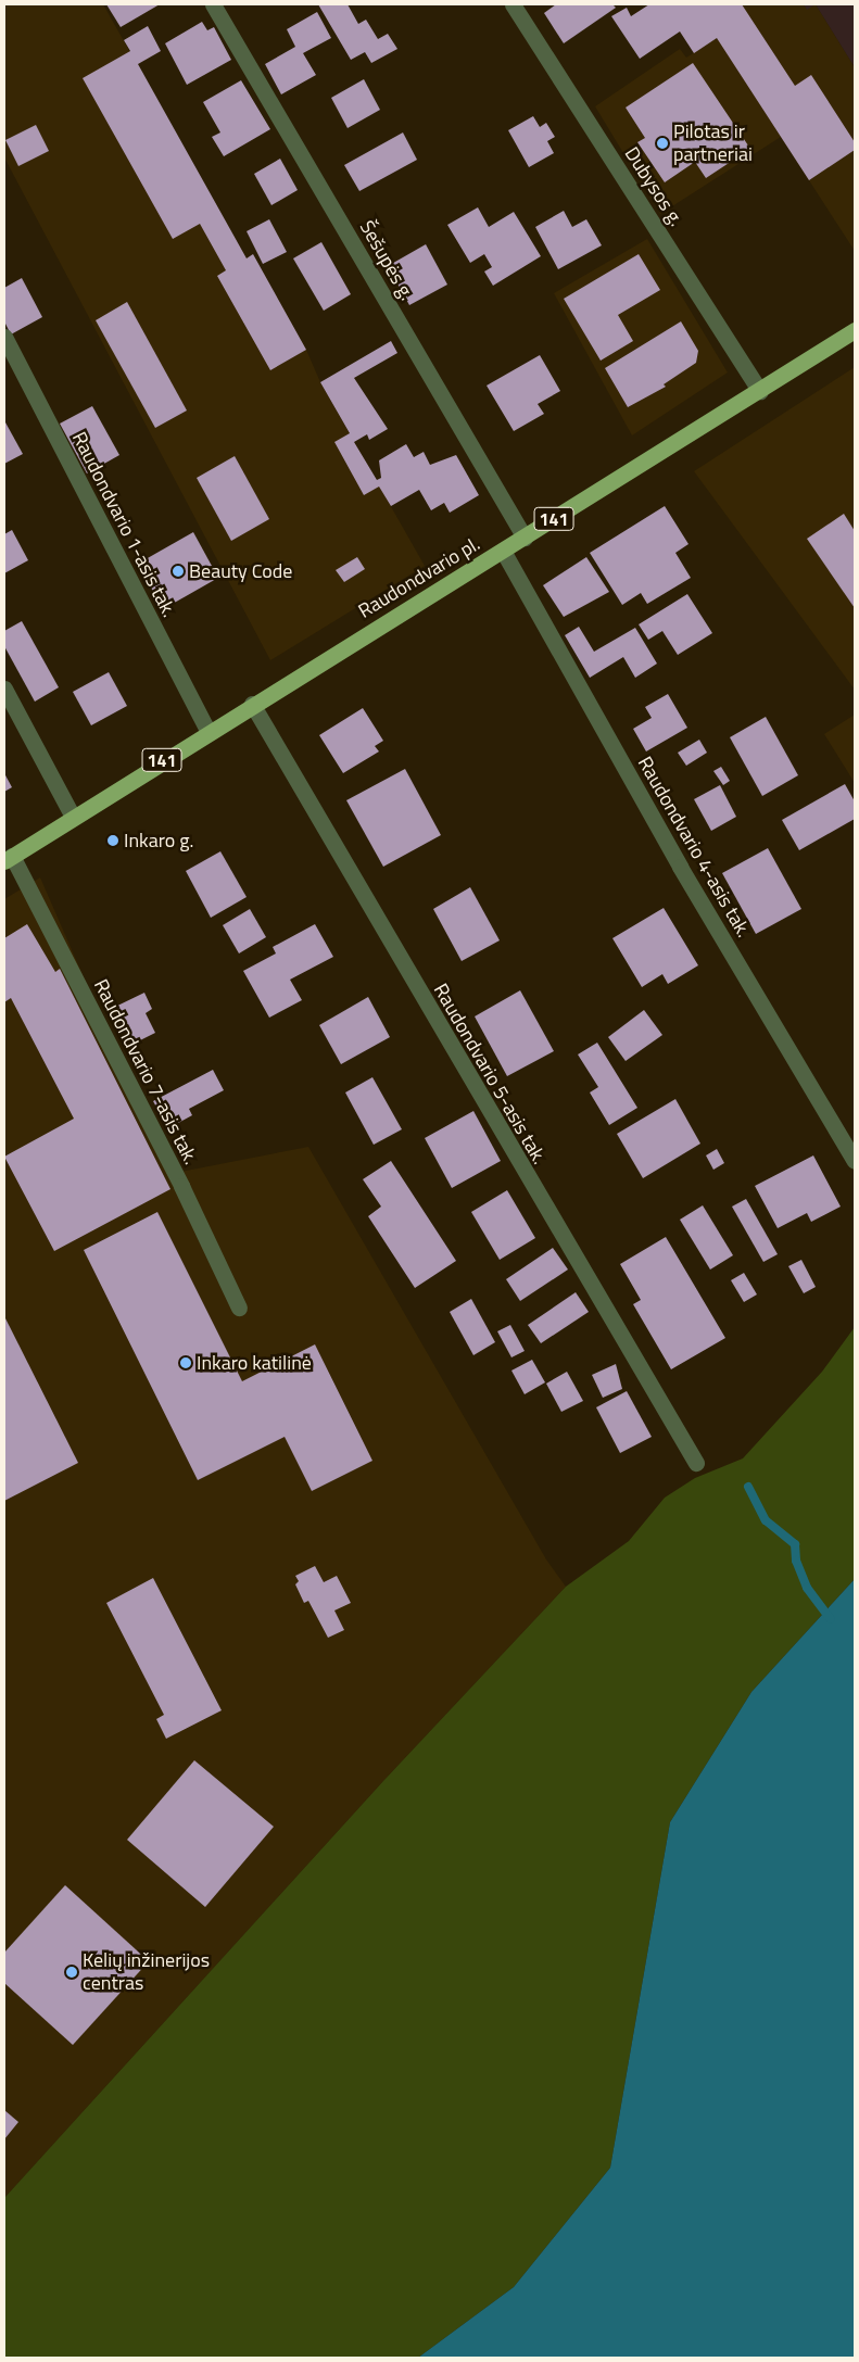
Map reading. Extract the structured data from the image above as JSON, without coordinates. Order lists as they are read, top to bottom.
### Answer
{
  "streets": {
    "main road": ["141", "Raudondvario pl."],
    "street": [
      "Dubysos g.",
      "Šešupės g.",
      "Raudondvario 1-asis tak.",
      "Raudondvario 4-asis tak.",
      "Raudondvario 7-asis tak.",
      "Raudondvario 5-asis tak."
    ]
  },
  "crossings": [
    ["Dubysos g.", "Raudondvario pl."],
    ["Šešupės g.", "Raudondvario pl."],
    ["Raudondvario 1-asis tak.", "Raudondvario pl."],
    ["Raudondvario pl.", "Raudondvario 4-asis tak."],
    ["Raudondvario pl.", "Raudondvario 7-asis tak."],
    ["Raudondvario pl.", "Raudondvario 5-asis tak."]
  ],
  "places": [
    "Pilotas ir partneriai",
    "Beauty Code",
    "Inkaro g.",
    "Inkaro katilinė",
    "Kelių inžinerijos centras"
  ]
}
